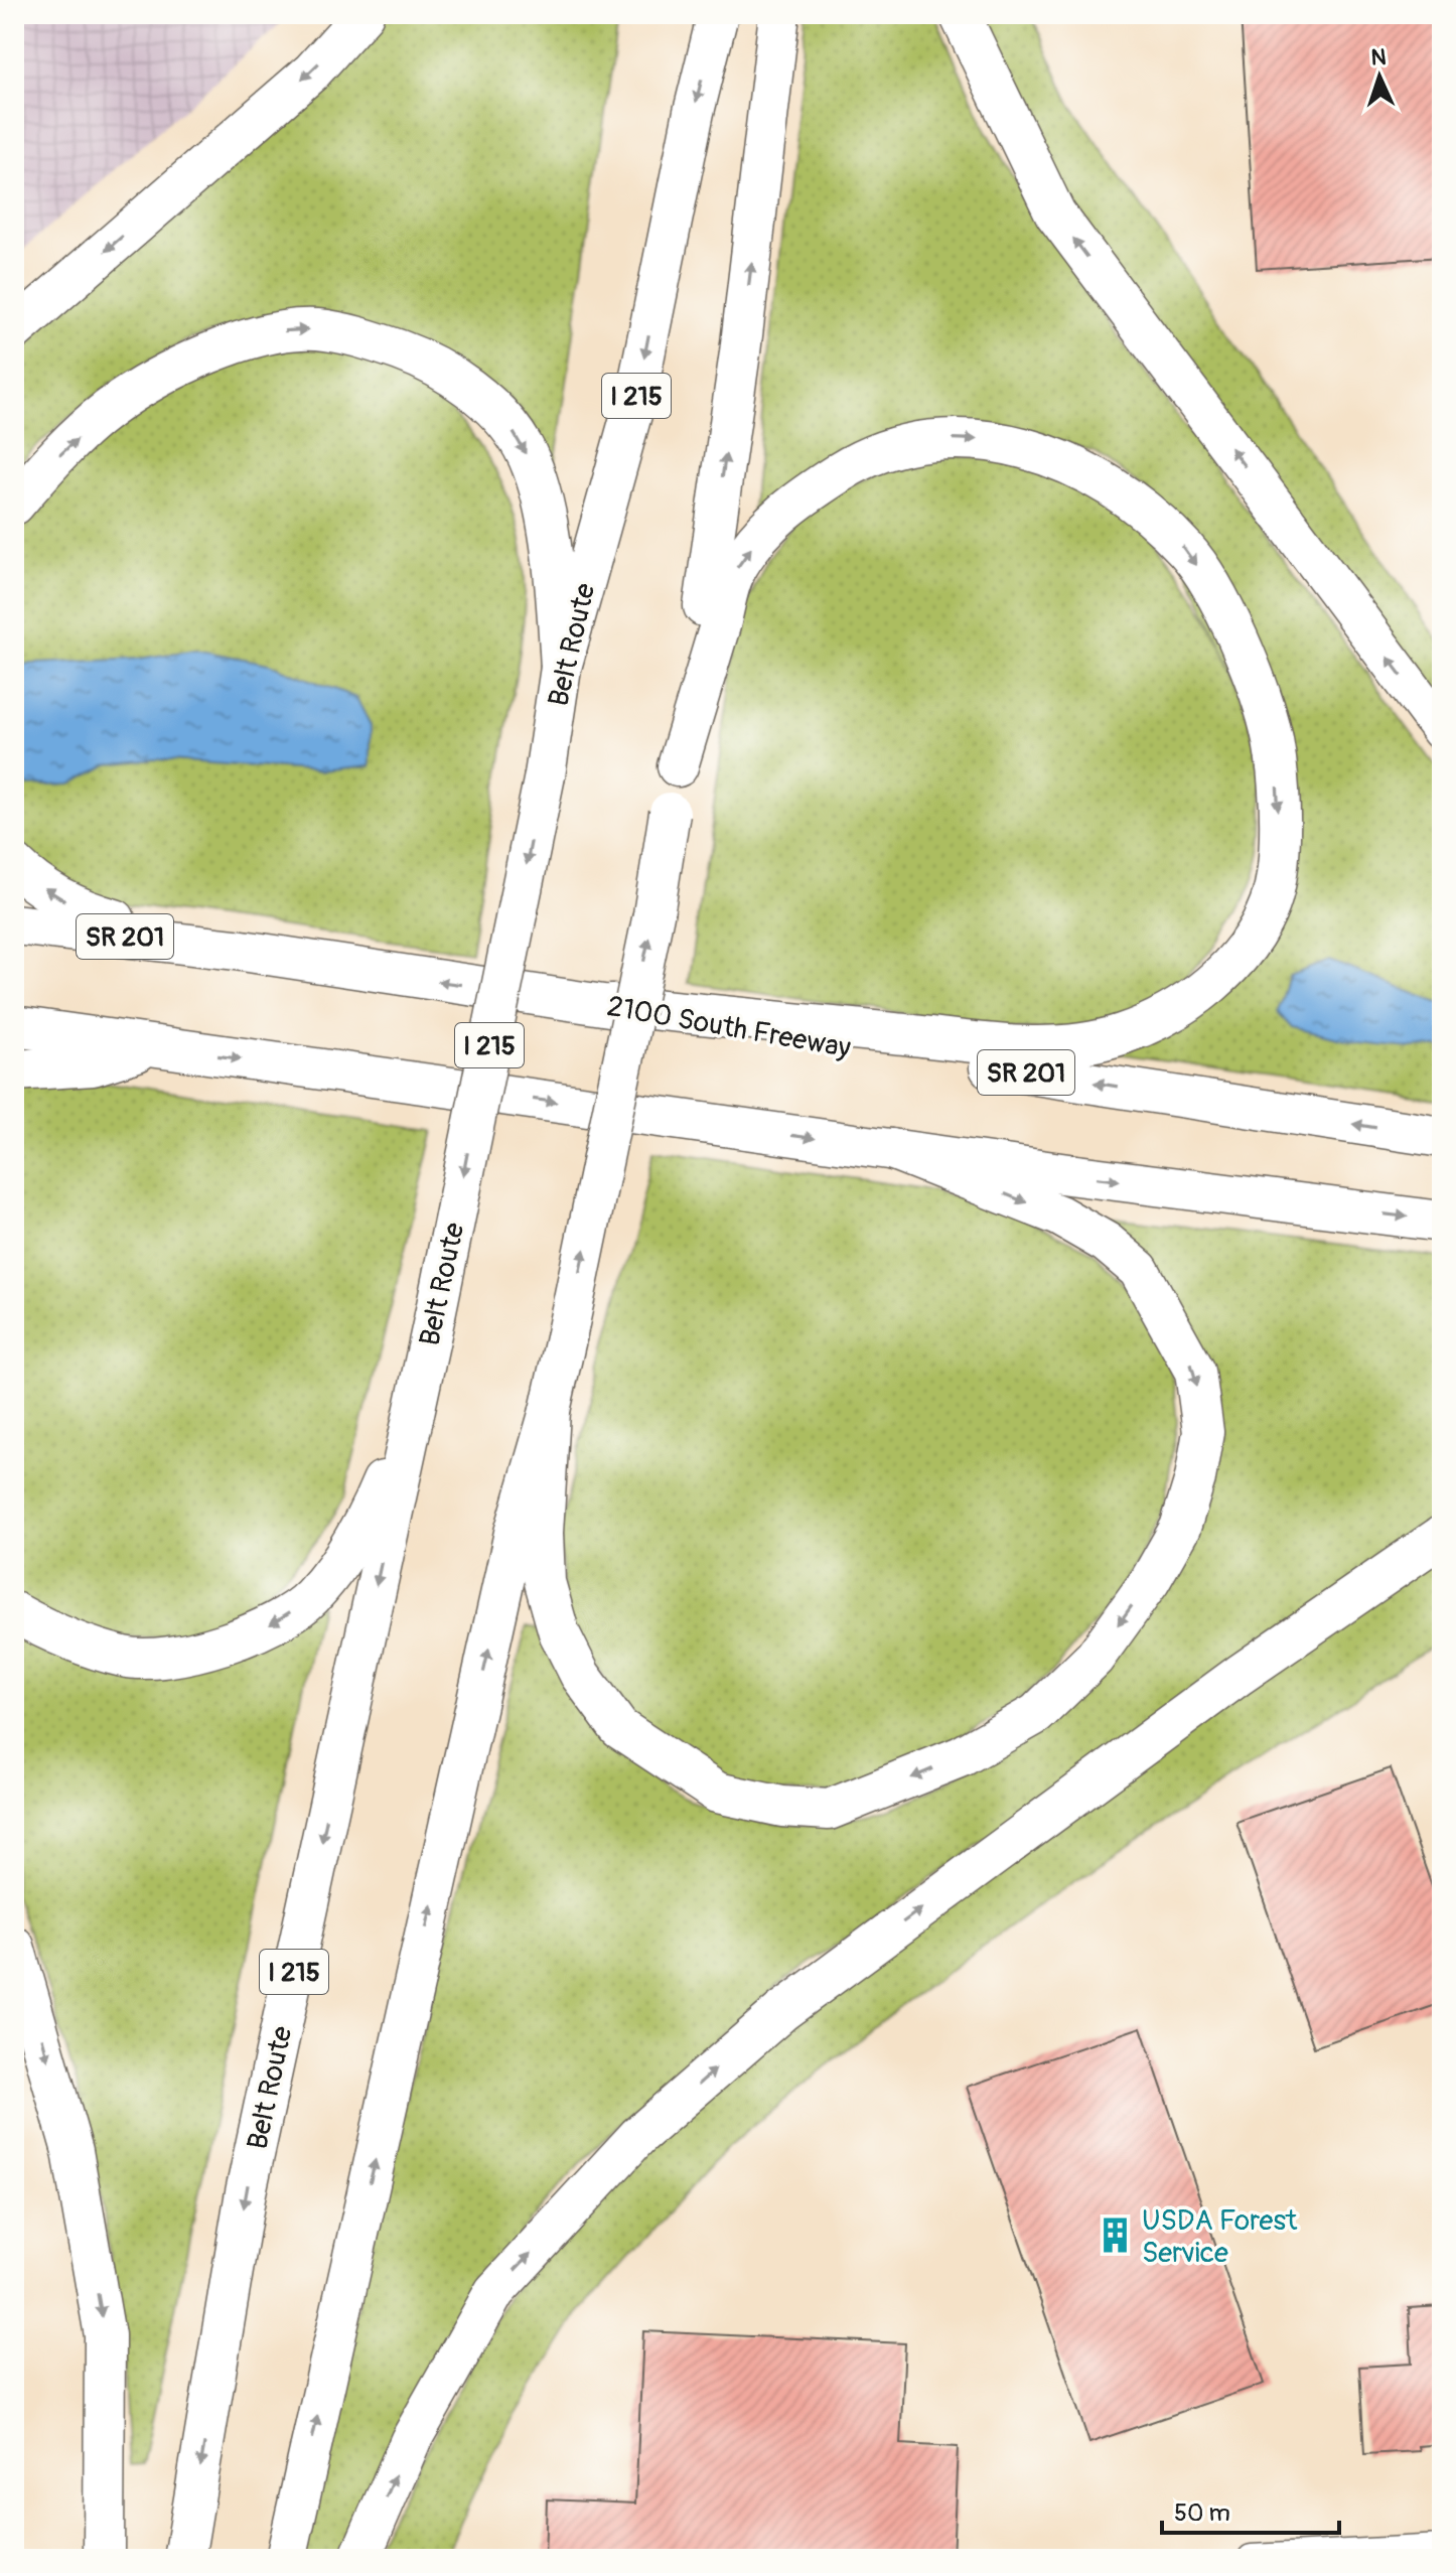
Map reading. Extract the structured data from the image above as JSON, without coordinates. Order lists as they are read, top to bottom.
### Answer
{
  "streets": {
    "highway": [
      "I 215",
      "Belt Route",
      "SR 201",
      "2100 South Freeway"
    ]
  },
  "places": {
    "building": ["USDA Forest Service"]
  },
  "scale_bar": "50 m",
  "north": "top"
}
